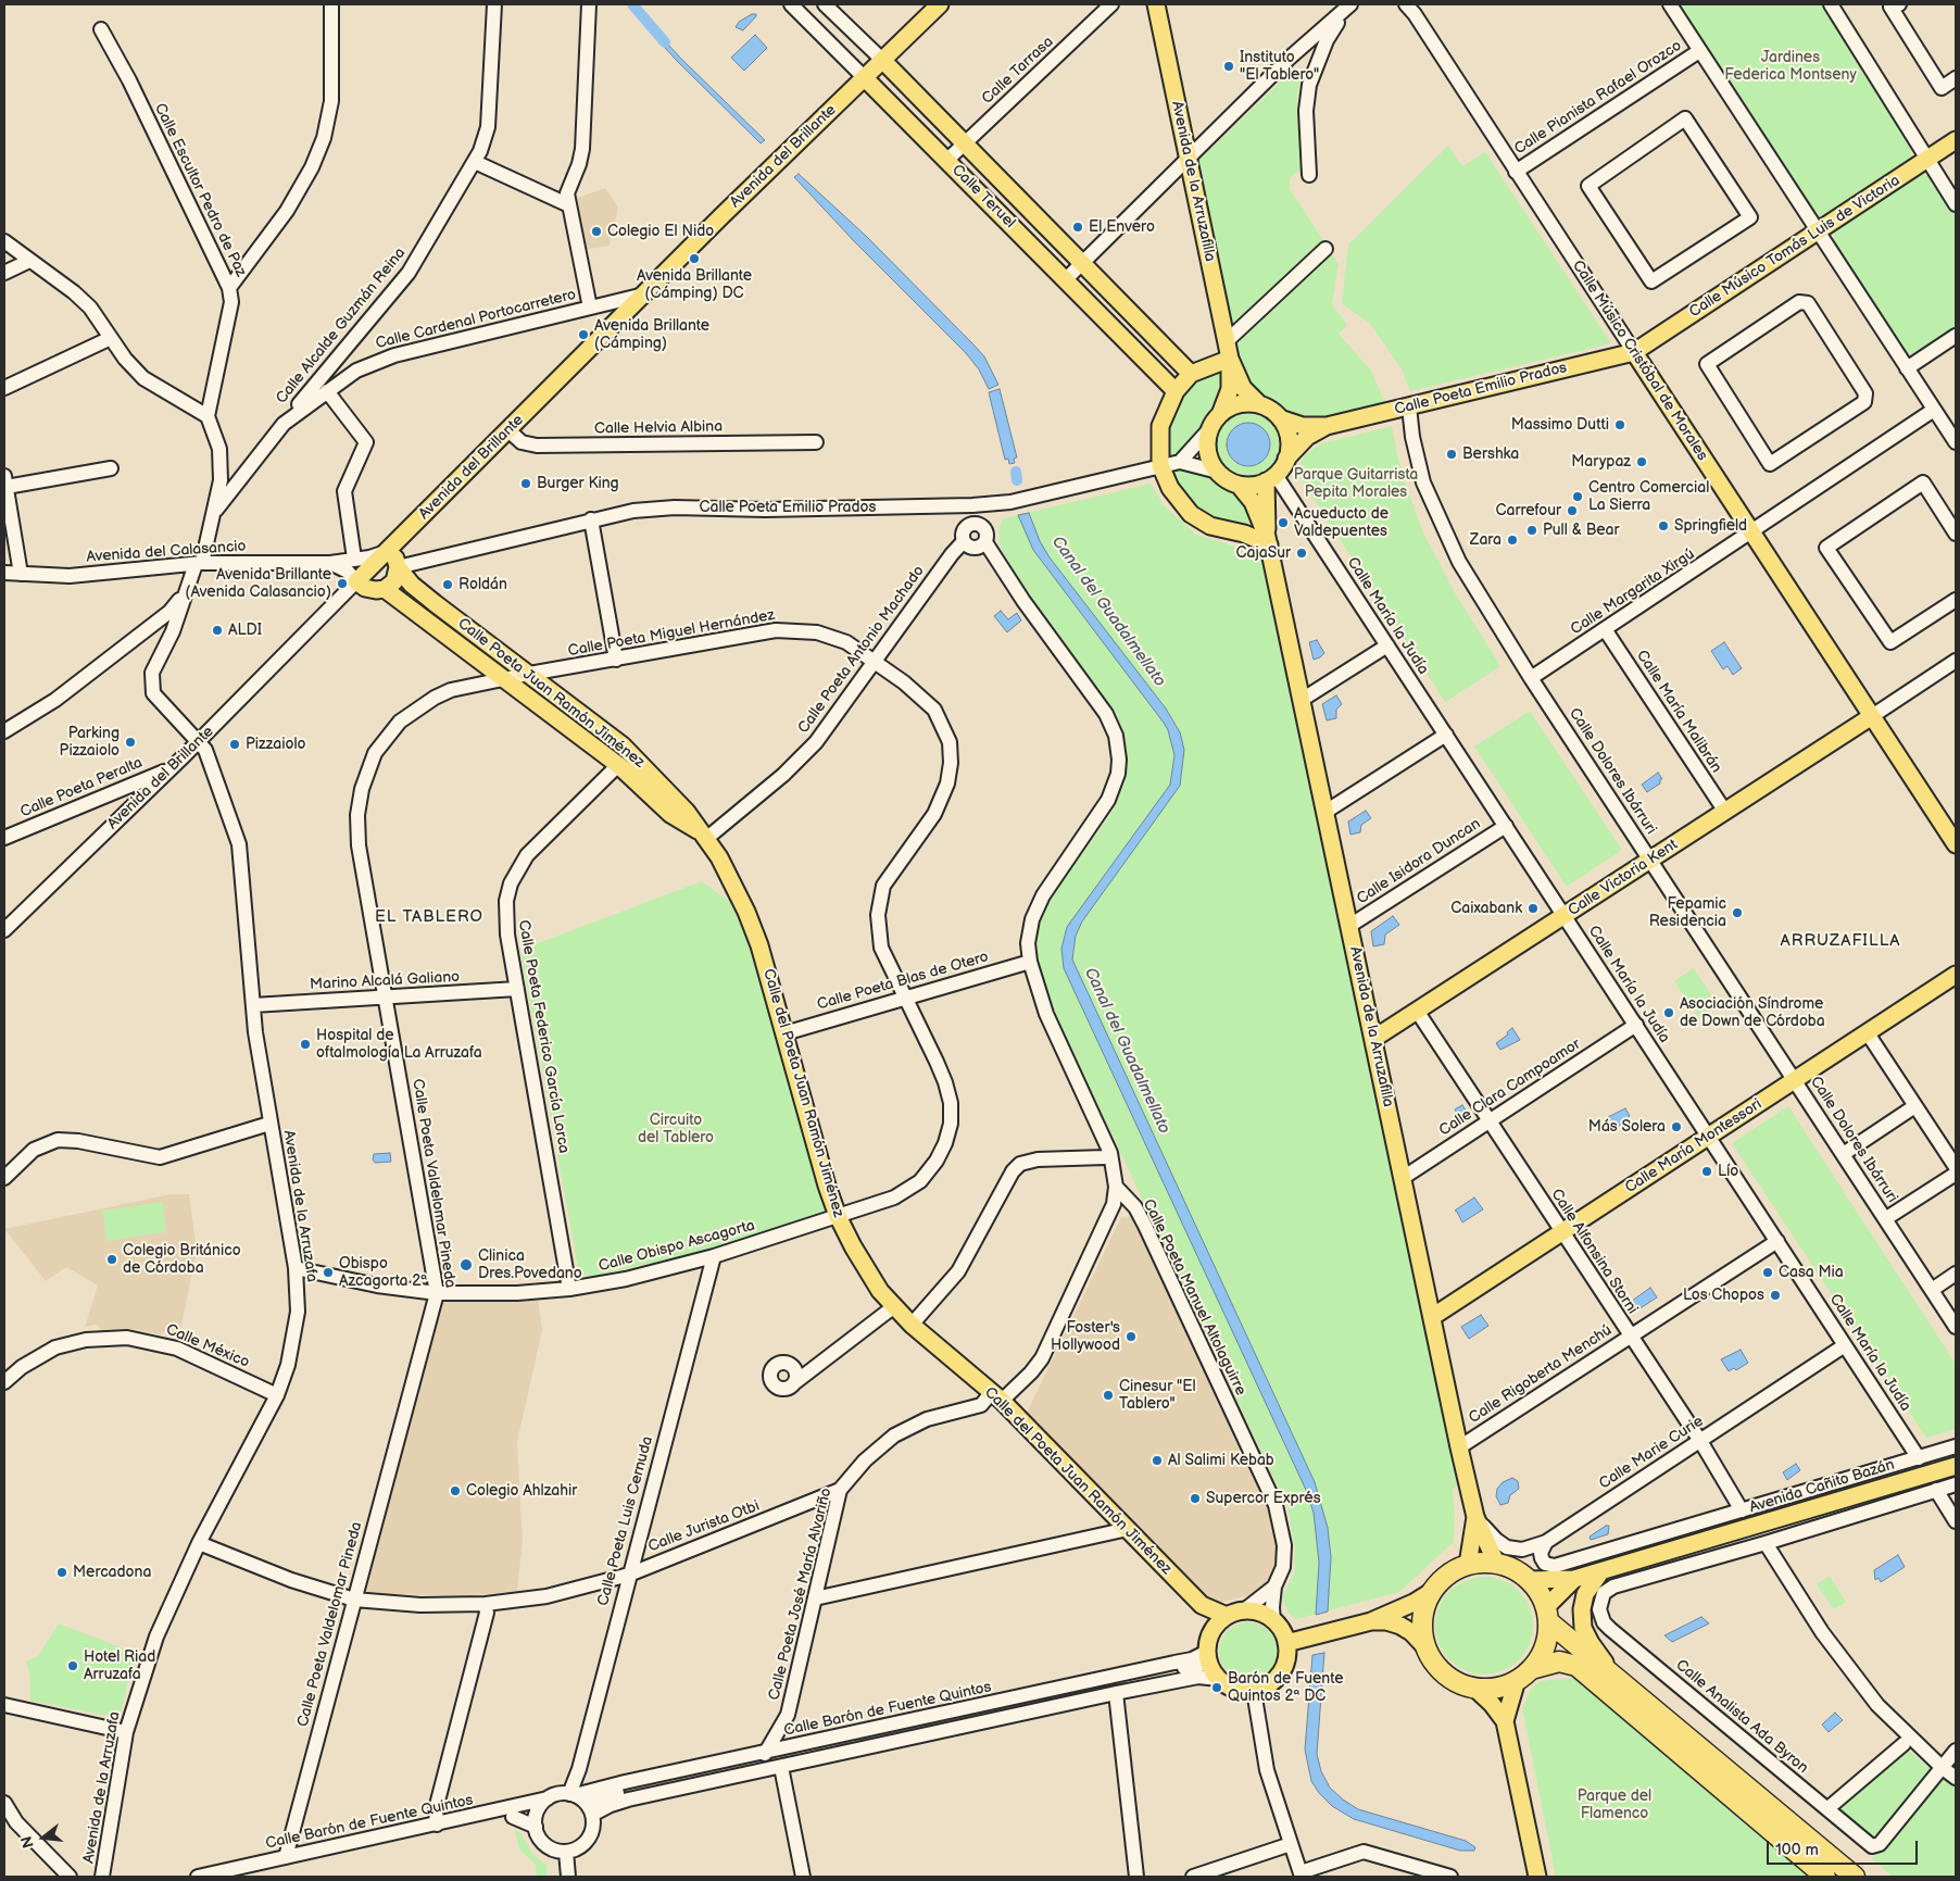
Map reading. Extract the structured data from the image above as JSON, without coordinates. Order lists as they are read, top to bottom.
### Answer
{
  "streets": {
    "main road": [
      "Avenida del Brillante",
      "Avenida de la Arruzafilla",
      "Calle Teruel",
      "Calle Músico Tomás Luis de Victoria",
      "Calle Músico Cristóbal de Morales",
      "Calle Poeta Emilio Prados",
      "Calle Poeta Juan Ramón Jiménez",
      "Calle Victoria Kent",
      "Calle del Poeta Juan Ramón Jiménez",
      "Calle María Montessori",
      "Avenida Cañito Bazán"
    ],
    "street": [
      "Calle Tarrasa",
      "Calle Pianista Rafael Orozco",
      "Calle Escultor Pedro de Paz",
      "Calle Cardenal Portocarretero",
      "Calle Alcalde Guzmán Reina",
      "Calle Helvia Albina",
      "Avenida del Calasancio",
      "Calle Margarita Xirgú",
      "Calle María la Judía",
      "Calle Poeta Miguel Hernández",
      "Calle Poeta Antonio Machado",
      "Calle María Malibrán",
      "Calle Dolores Ibárruri",
      "Calle Poeta Peralta",
      "Calle Isidora Duncan",
      "Marino Alcalá Galiano",
      "Calle Poeta Blas de Otero",
      "Calle Poeta Federico García Lorca",
      "Calle Clara Campoamor",
      "Calle Poeta Valdelomar Pineda",
      "Avenida de la Arruzafa",
      "Calle Obispo Ascagorta",
      "Calle Alfonsina Storni",
      "Calle Poeta Manuel Altolaguirre",
      "Calle México",
      "Calle Rigoberta Menchú",
      "Calle Marie Curie",
      "Calle Poeta Luis Cernuda",
      "Calle Jurista Otbi",
      "Calle Poeta José María Alvariño",
      "Calle Barón de Fuente Quintos",
      "Calle Analista Ada Byron"
    ]
  },
  "crossings": [
    ["Calle Tarrasa", "Calle Teruel"],
    ["Calle Pianista Rafael Orozco", "Calle Músico Cristóbal de Morales"],
    ["Avenida del Brillante", "Calle Teruel"],
    ["Avenida del Brillante", "Calle Cardenal Portocarretero"],
    ["Avenida del Brillante", "Calle Helvia Albina"],
    ["Avenida del Brillante", "Avenida del Calasancio"],
    ["Avenida del Brillante", "Calle Poeta Juan Ramón Jiménez"],
    ["Avenida del Brillante", "Calle Poeta Peralta"],
    ["Avenida del Brillante", "Avenida de la Arruzafa"],
    ["Avenida de la Arruzafilla", "Calle Poeta Emilio Prados"],
    ["Avenida de la Arruzafilla", "Calle María la Judía"],
    ["Avenida de la Arruzafilla", "Calle Isidora Duncan"],
    ["Avenida de la Arruzafilla", "Calle Victoria Kent"],
    ["Avenida de la Arruzafilla", "Calle Clara Campoamor"],
    ["Avenida de la Arruzafilla", "Calle María Montessori"],
    ["Avenida de la Arruzafilla", "Calle Rigoberta Menchú"],
    ["Avenida de la Arruzafilla", "Calle Marie Curie"],
    ["Avenida de la Arruzafilla", "Avenida Cañito Bazán"],
    ["Calle Músico Tomás Luis de Victoria", "Calle Músico Cristóbal de Morales"],
    ["Calle Músico Tomás Luis de Victoria", "Calle Poeta Emilio Prados"],
    ["Calle Cardenal Portocarretero", "Calle Alcalde Guzmán Reina"],
    ["Calle Músico Cristóbal de Morales", "Calle Poeta Emilio Prados"],
    ["Calle Músico Cristóbal de Morales", "Calle Margarita Xirgú"],
    ["Calle Músico Cristóbal de Morales", "Calle Victoria Kent"],
    ["Calle Poeta Emilio Prados", "Calle María la Judía"],
    ["Calle Poeta Emilio Prados", "Calle Poeta Juan Ramón Jiménez"],
    ["Calle Poeta Emilio Prados", "Calle Dolores Ibárruri"],
    ["Avenida del Calasancio", "Calle Poeta Juan Ramón Jiménez"],
    ["Calle Margarita Xirgú", "Calle María Malibrán"],
    ["Calle Margarita Xirgú", "Calle Dolores Ibárruri"],
    ["Calle María la Judía", "Calle Isidora Duncan"],
    ["Calle María la Judía", "Calle Victoria Kent"],
    ["Calle María la Judía", "Calle Clara Campoamor"],
    ["Calle María la Judía", "Calle María Montessori"],
    ["Calle María la Judía", "Calle Rigoberta Menchú"],
    ["Calle María la Judía", "Calle Marie Curie"],
    ["Calle María la Judía", "Avenida Cañito Bazán"],
    ["Calle Poeta Miguel Hernández", "Calle Poeta Antonio Machado"],
    ["Calle Poeta Miguel Hernández", "Calle Poeta Juan Ramón Jiménez"],
    ["Calle Poeta Miguel Hernández", "Calle Poeta Blas de Otero"],
    ["Calle Poeta Miguel Hernández", "Calle del Poeta Juan Ramón Jiménez"],
    ["Calle Poeta Miguel Hernández", "Calle Poeta Valdelomar Pineda"],
    ["Calle Poeta Miguel Hernández", "Calle Obispo Ascagorta"],
    ["Calle Poeta Antonio Machado", "Calle Poeta Juan Ramón Jiménez"],
    ["Calle Poeta Antonio Machado", "Calle del Poeta Juan Ramón Jiménez"],
    ["Calle Poeta Juan Ramón Jiménez", "Calle Poeta Federico García Lorca"],
    ["Calle Poeta Juan Ramón Jiménez", "Calle del Poeta Juan Ramón Jiménez"],
    ["Calle Poeta Juan Ramón Jiménez", "Calle Poeta Valdelomar Pineda"],
    ["Calle María Malibrán", "Calle Victoria Kent"],
    ["Calle Dolores Ibárruri", "Calle Victoria Kent"],
    ["Calle Dolores Ibárruri", "Calle María Montessori"],
    ["Calle Victoria Kent", "Calle Alfonsina Storni"],
    ["Marino Alcalá Galiano", "Calle Poeta Federico García Lorca"],
    ["Marino Alcalá Galiano", "Calle Poeta Valdelomar Pineda"],
    ["Marino Alcalá Galiano", "Avenida de la Arruzafa"],
    ["Calle Poeta Blas de Otero", "Calle del Poeta Juan Ramón Jiménez"],
    ["Calle Poeta Federico García Lorca", "Calle Obispo Ascagorta"],
    ["Calle Clara Campoamor", "Calle Alfonsina Storni"],
    ["Calle del Poeta Juan Ramón Jiménez", "Calle Obispo Ascagorta"],
    ["Calle del Poeta Juan Ramón Jiménez", "Calle Poeta Manuel Altolaguirre"],
    ["Calle del Poeta Juan Ramón Jiménez", "Calle Poeta José María Alvariño"],
    ["Calle del Poeta Juan Ramón Jiménez", "Calle Barón de Fuente Quintos"],
    ["Calle María Montessori", "Calle Alfonsina Storni"],
    ["Calle Poeta Valdelomar Pineda", "Calle Obispo Ascagorta"],
    ["Calle Poeta Valdelomar Pineda", "Calle Jurista Otbi"],
    ["Calle Poeta Valdelomar Pineda", "Calle Barón de Fuente Quintos"],
    ["Avenida de la Arruzafa", "Calle Obispo Ascagorta"],
    ["Avenida de la Arruzafa", "Calle México"],
    ["Avenida de la Arruzafa", "Calle Jurista Otbi"],
    ["Calle Obispo Ascagorta", "Calle Poeta Luis Cernuda"],
    ["Calle Alfonsina Storni", "Calle Rigoberta Menchú"],
    ["Calle Alfonsina Storni", "Calle Marie Curie"],
    ["Calle Alfonsina Storni", "Avenida Cañito Bazán"],
    ["Calle Poeta Manuel Altolaguirre", "Calle Poeta José María Alvariño"],
    ["Calle Poeta Manuel Altolaguirre", "Calle Barón de Fuente Quintos"],
    ["Calle Marie Curie", "Avenida Cañito Bazán"],
    ["Calle Poeta Luis Cernuda", "Calle Jurista Otbi"],
    ["Calle Poeta Luis Cernuda", "Calle Barón de Fuente Quintos"],
    ["Calle Jurista Otbi", "Calle Poeta José María Alvariño"],
    ["Calle Poeta José María Alvariño", "Calle Barón de Fuente Quintos"]
  ],
  "districts": ["EL TABLERO", "ARRUZAFILLA"],
  "water": ["Canal del Guadalmellato"],
  "parks": [
    "Jardines Federica Montseny",
    "Parque Guitarrista Pepita Morales",
    "Circuito del Tablero",
    "Parque del Flamenco"
  ],
  "places": [
    "Instituto \"El Tablero\"",
    "El Envero",
    "Colegio El Nido",
    "Avenida Brillante (Cámping) DC",
    "Avenida Brillante (Cámping)",
    "Massimo Dutti",
    "Bershka",
    "Marypaz",
    "Burger King",
    "Centro Comercial La Sierra",
    "Carrefour",
    "Acueducto de Valdepuentes",
    "Springfield",
    "Pull & Bear",
    "Zara",
    "CajaSur",
    "Avenida Brillante (Avenida Calasancio)",
    "Roldán",
    "ALDI",
    "Parking Pizzaiolo",
    "Pizzaiolo",
    "Caixabank",
    "Fepamic Residencia",
    "Asociación Síndrome de Down de Córdoba",
    "Hospital de oftalmología La Arruzafa",
    "Más Solera",
    "Lío",
    "Colegio Británico de Córdoba",
    "Clinica Dres.Povedano",
    "Obispo Azcagorta 2ª",
    "Casa Mia",
    "Los Chopos",
    "Foster's Hollywood",
    "Cinesur \"El Tablero\"",
    "Al Salimi Kebab",
    "Colegio Ahlzahir",
    "Supercor Exprés",
    "Mercadona",
    "Hotel Riad Arruzafa",
    "Barón de Fuente Quintos 2ª DC"
  ],
  "scale_bar": "100 m",
  "north": "left"
}
